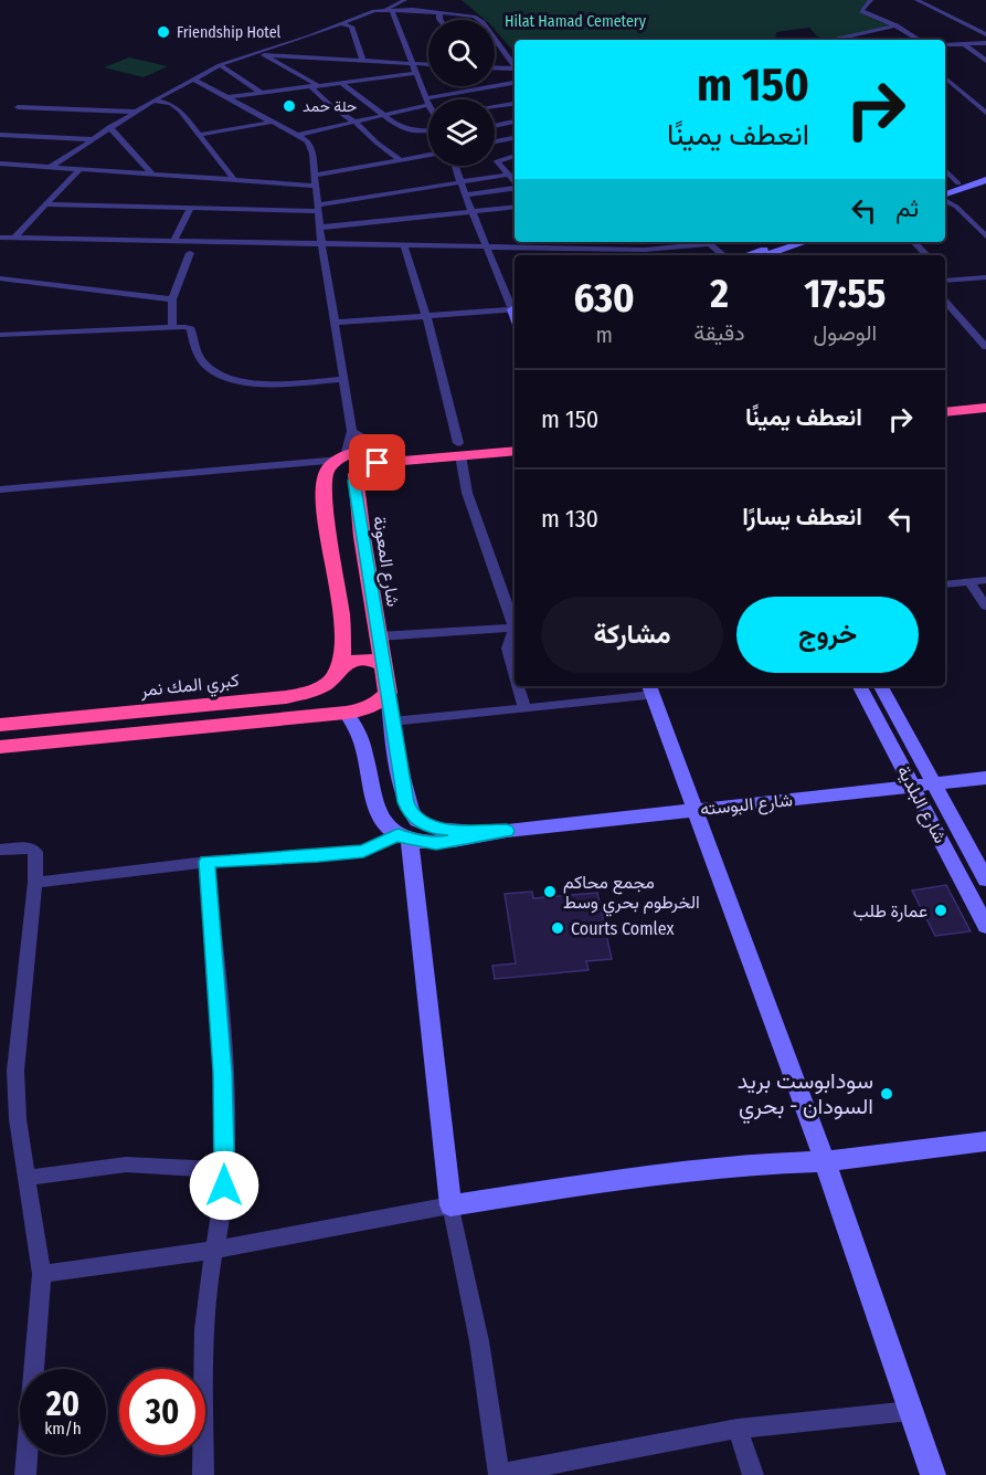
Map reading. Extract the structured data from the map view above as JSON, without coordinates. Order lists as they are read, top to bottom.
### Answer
{
  "streets": {
    "highway": ["شارع المعونة", "كبري المك نمر"],
    "street": ["شارع البوسته", "شارع البلدية"]
  },
  "crossings": [
    ["شارع البوسته", "شارع البلدية"]
  ],
  "parks": ["Hilat Hamad Cemetery"],
  "places": [
    "Friendship Hotel",
    "حلة حمد",
    "مجمع محاكم الخرطوم بحري وسط",
    "عمارة طلب",
    "Courts Comlex",
    "سودابوست بريد السودان - بحري"
  ],
  "page": {
    "turn": ["150 m", "انعطف يمينًا"],
    "then": "ثم",
    "eta": [
      "17:55",
      "الوصول",
      "2",
      "دقيقة",
      "630",
      "m"
    ],
    "list": [
      {
        "name": "انعطف يمينًا",
        "value": "150 m"
      },
      {
        "name": "انعطف يسارًا",
        "value": "130 m"
      }
    ],
    "buttons": ["خروج", "مشاركة"],
    "speed": "20 km/h",
    "limit": "30"
  }
}
